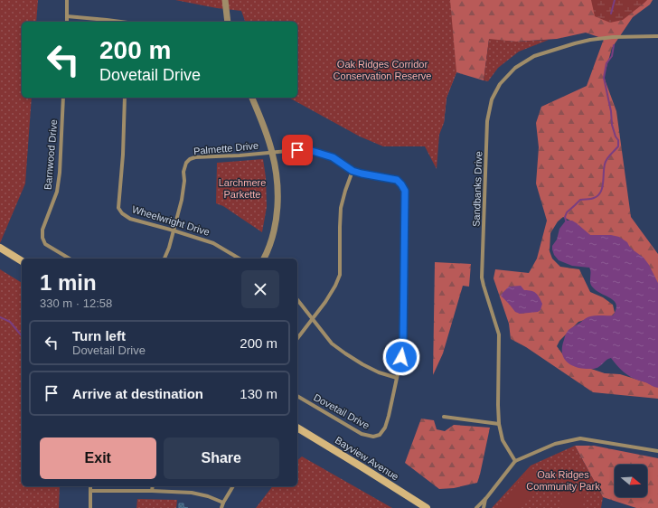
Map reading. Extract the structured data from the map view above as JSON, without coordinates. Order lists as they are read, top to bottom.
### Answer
{
  "streets": {
    "main road": ["Bayview Avenue"],
    "street": [
      "Palmette Drive",
      "Barnwood Drive",
      "Sandbanks Drive",
      "Wheelwright Drive",
      "Dovetail Drive"
    ]
  },
  "crossings": [
    ["Palmette Drive", "Wheelwright Drive"],
    ["Palmette Drive", "Dovetail Drive"]
  ],
  "parks": ["Oak Ridges Corridor Conservation Reserve", "Larchmere Parkette", "Oak Ridges Community Park"],
  "north": "right",
  "page": {
    "turn": ["200 m", "Dovetail Drive"],
    "heading": ["1 min", "330 m · 12:58"],
    "list": [
      {
        "name": "Turn left",
        "note": "Dovetail Drive",
        "value": "200 m"
      },
      {
        "name": "Arrive at destination",
        "value": "130 m"
      }
    ],
    "buttons": ["Exit", "Share"]
  }
}
